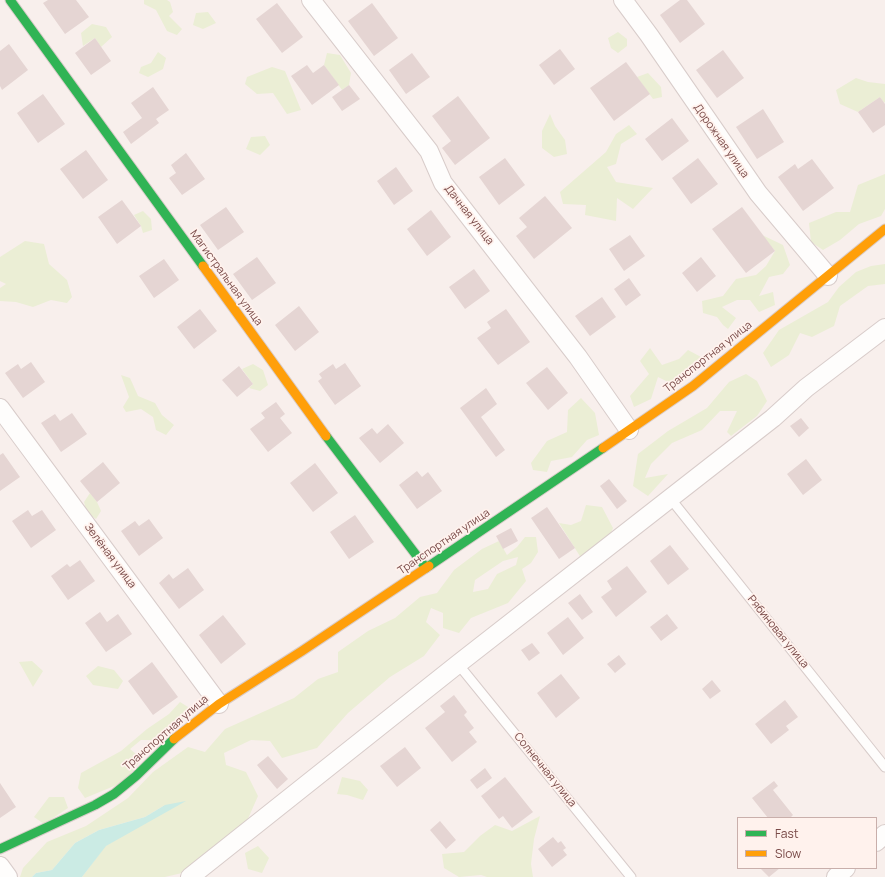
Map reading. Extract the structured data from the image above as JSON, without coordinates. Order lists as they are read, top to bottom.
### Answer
{
  "streets": {
    "street": [
      "Дорожная улица",
      "Дачная улица",
      "Магистральная улица",
      "Транспортная улица",
      "Зелёная улица"
    ],
    "lane": ["Рябиновая улица", "Солнечная улица"]
  },
  "crossings": [
    ["Дорожная улица", "Транспортная улица"],
    ["Дачная улица", "Транспортная улица"],
    ["Магистральная улица", "Транспортная улица"],
    ["Транспортная улица", "Зелёная улица"]
  ],
  "legend": ["Fast", "Slow"]
}
